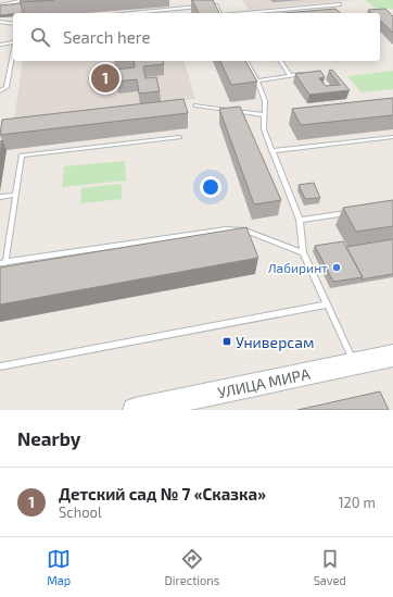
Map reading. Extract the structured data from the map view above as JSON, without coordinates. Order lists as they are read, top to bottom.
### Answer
{
  "streets": {
    "main road": ["УЛИЦА МИРА"]
  },
  "places": {
    "other": ["Лабиринт"],
    "transit": ["Универсам"]
  },
  "page": {
    "search": "Search here",
    "pins": "1",
    "heading": "Nearby",
    "list": [
      {
        "mark": "1",
        "name": "Детский сад № 7 «Сказка»",
        "note": "School",
        "value": "120 m"
      }
    ],
    "nav": ["Map", "Directions", "Saved"]
  }
}
